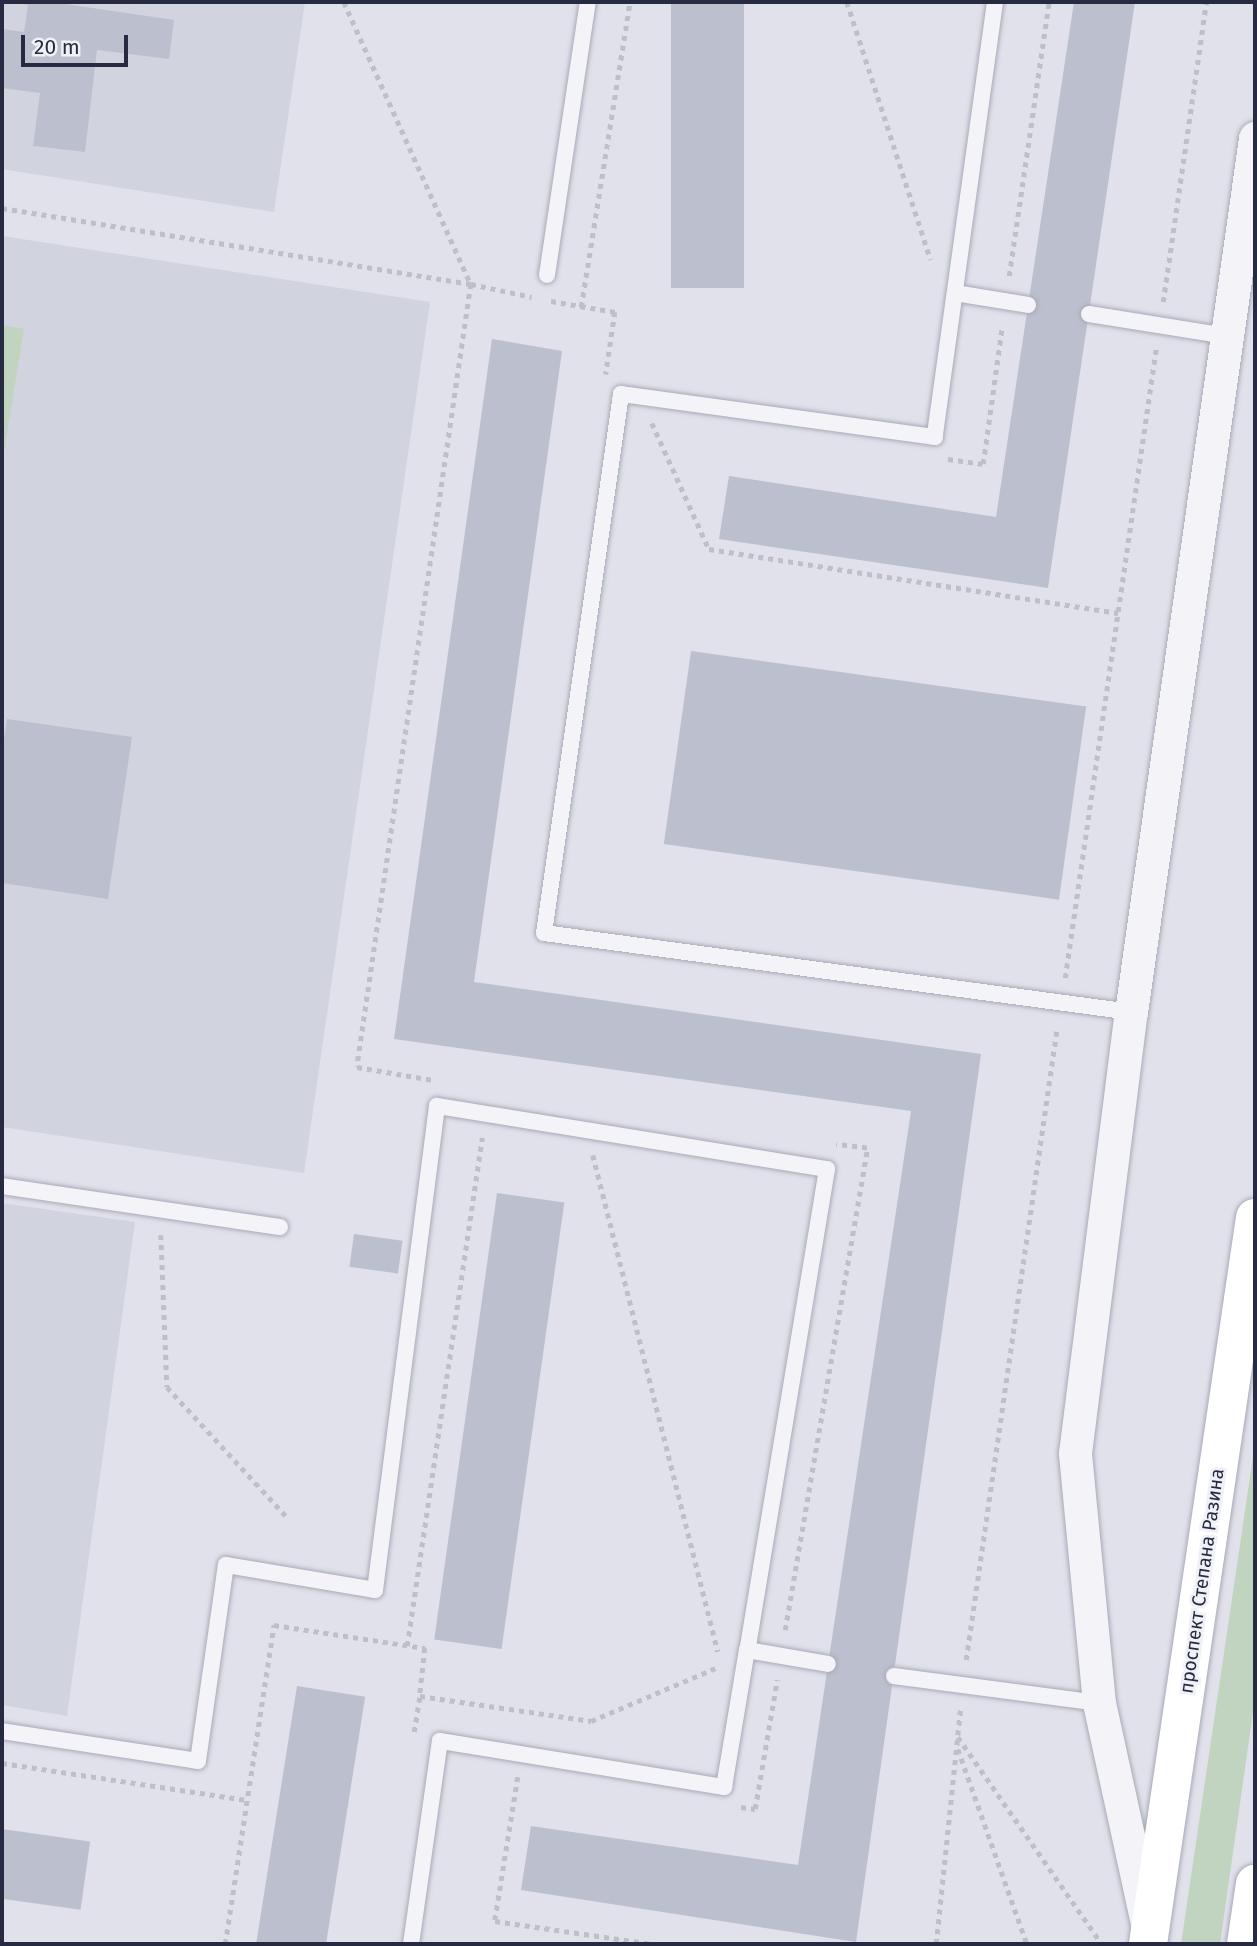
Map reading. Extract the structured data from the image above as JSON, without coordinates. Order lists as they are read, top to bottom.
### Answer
{
  "streets": {
    "main road": ["проспект Степана Разина"]
  },
  "scale_bar": "20 m"
}
